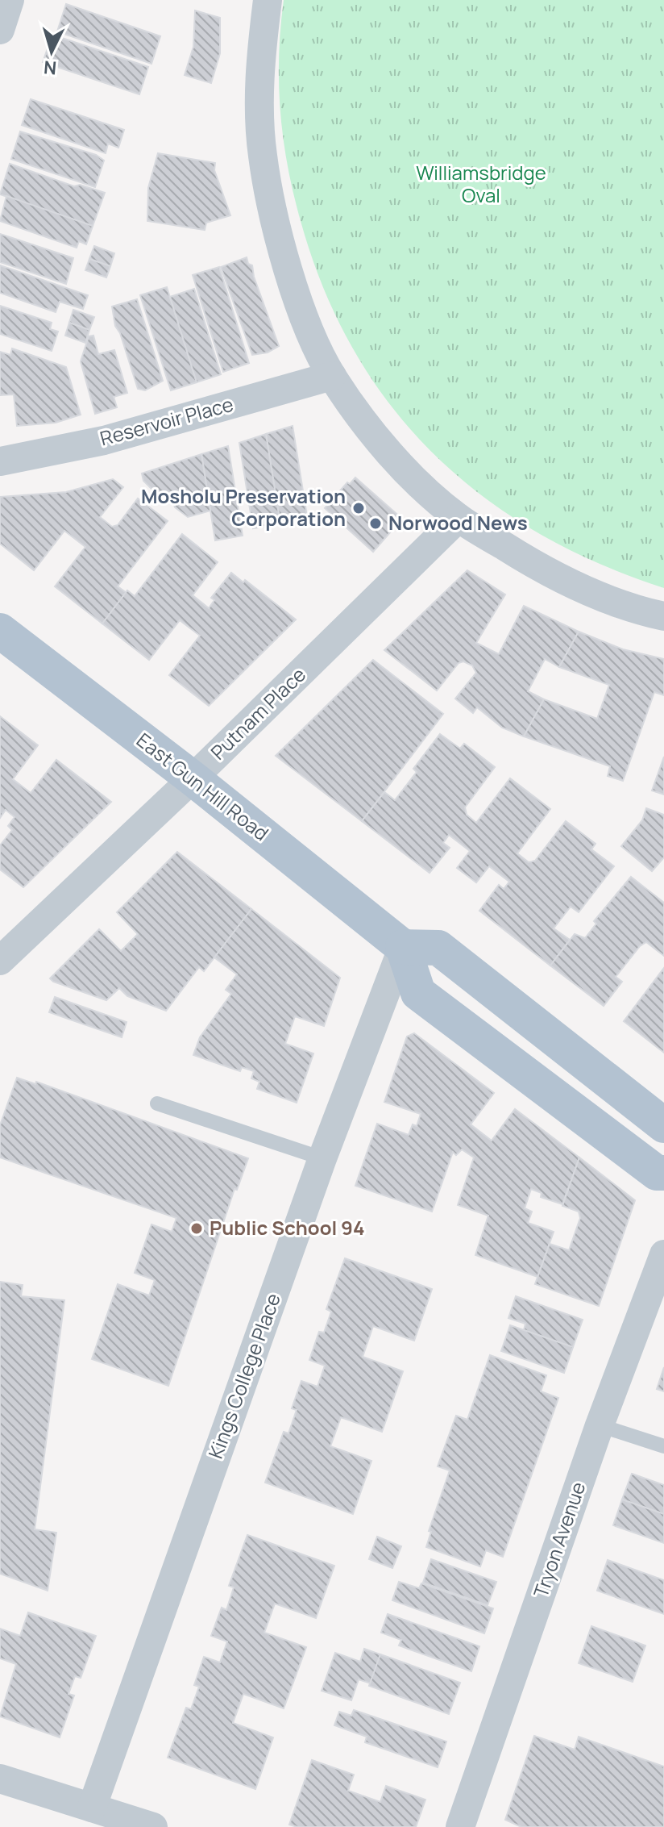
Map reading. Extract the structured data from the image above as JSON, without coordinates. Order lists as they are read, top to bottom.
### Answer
{
  "streets": {
    "main road": ["East Gun Hill Road"],
    "street": [
      "Reservoir Place",
      "Putnam Place",
      "Kings College Place",
      "Tryon Avenue"
    ]
  },
  "crossings": [
    ["Putnam Place", "East Gun Hill Road"],
    ["East Gun Hill Road", "Kings College Place"]
  ],
  "parks": ["Williamsbridge Oval"],
  "places": ["Mosholu Preservation Corporation", "Norwood News", "Public School 94"],
  "north": "bottom"
}
